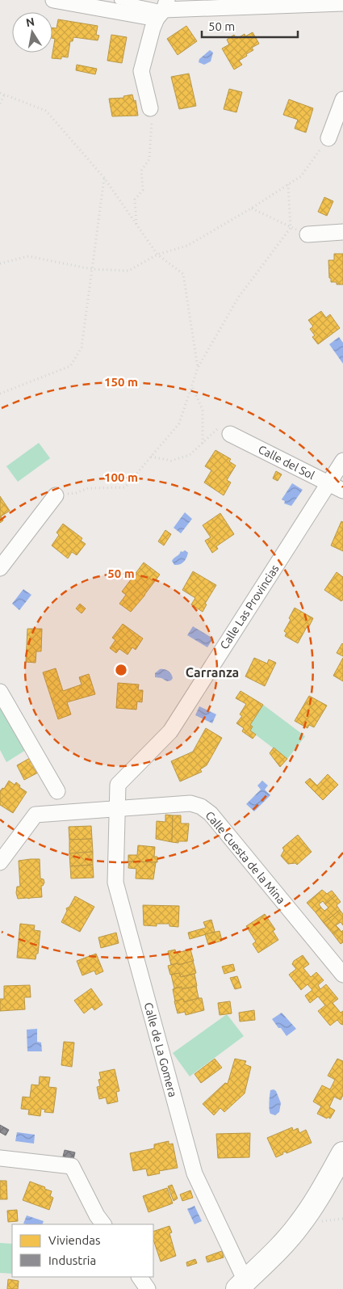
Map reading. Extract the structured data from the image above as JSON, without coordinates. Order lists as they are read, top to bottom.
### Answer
{
  "streets": {
    "street": [
      "Calle del Sol",
      "Calle Las Provincias",
      "Calle Cuesta de la Mina",
      "Calle de La Gomera"
    ]
  },
  "crossings": [
    ["Calle del Sol", "Calle Las Provincias"],
    ["Calle Las Provincias", "Calle Cuesta de la Mina"],
    ["Calle Las Provincias", "Calle de La Gomera"],
    ["Calle Cuesta de la Mina", "Calle de La Gomera"]
  ],
  "districts": ["Carranza"],
  "legend": ["Viviendas", "Industria"],
  "scale_bar": "50 m",
  "north": "top",
  "rings": ["150 m", "100 m", "50 m"]
}
